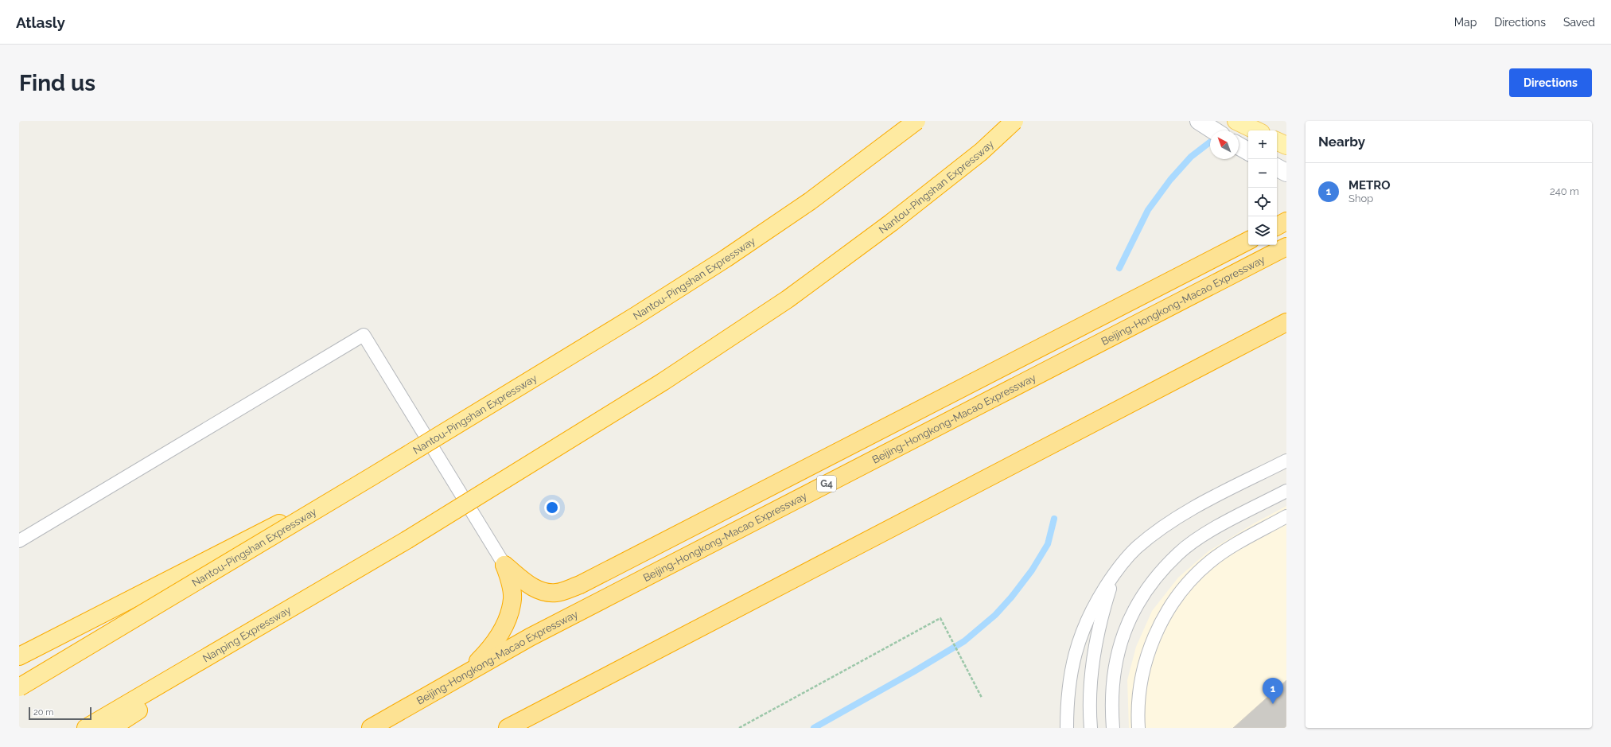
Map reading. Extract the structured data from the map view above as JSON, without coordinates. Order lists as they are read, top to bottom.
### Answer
{
  "streets": {
    "highway": [
      "Nantou-Pingshan Expressway",
      "Beijing-Hongkong-Macao Expressway",
      "G4",
      "Nanping Expressway"
    ]
  },
  "crossings": [
    ["Nantou-Pingshan Expressway", "Nanping Expressway"]
  ],
  "scale_bar": "20 m",
  "north": "top left",
  "page": {
    "header": "Atlasly",
    "nav": ["Map", "Directions", "Saved"],
    "buttons": "Directions",
    "title": "Find us",
    "heading": "Nearby",
    "map_buttons": ["+", "−"],
    "list": [
      {
        "mark": "1",
        "name": "METRO",
        "note": "Shop",
        "value": "240 m"
      }
    ],
    "pins": "1",
    "scale": "20 m"
  }
}
